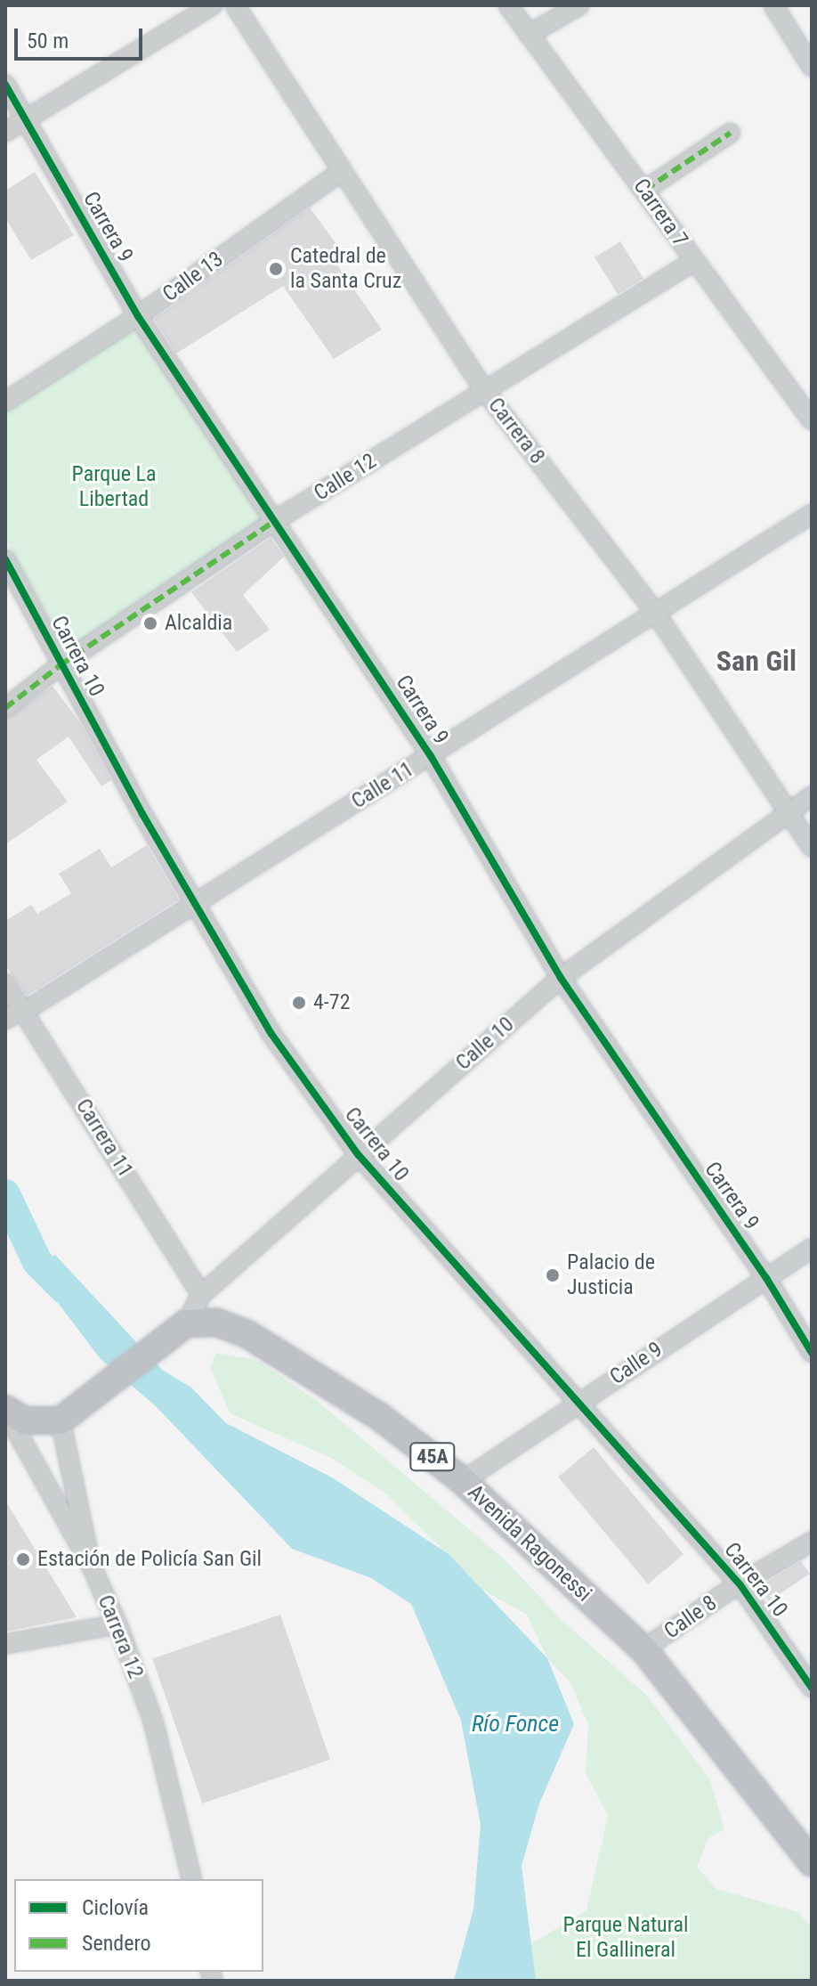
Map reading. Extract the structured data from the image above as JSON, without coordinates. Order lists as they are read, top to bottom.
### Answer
{
  "streets": {
    "highway": ["45A", "Avenida Ragonessi"],
    "street": [
      "Carrera 7",
      "Carrera 9",
      "Calle 13",
      "Carrera 8",
      "Calle 12",
      "Carrera 10",
      "Calle 11",
      "Calle 10",
      "Carrera 11",
      "Calle 9",
      "Calle 8",
      "Carrera 12"
    ]
  },
  "crossings": [
    ["Carrera 7", "Calle 12"],
    ["Carrera 9", "Calle 13"],
    ["Carrera 9", "Calle 12"],
    ["Carrera 9", "Calle 11"],
    ["Carrera 9", "Calle 10"],
    ["Carrera 9", "Calle 9"],
    ["Calle 13", "Carrera 8"],
    ["Carrera 8", "Calle 12"],
    ["Carrera 8", "Calle 11"],
    ["Carrera 8", "Calle 10"],
    ["Calle 12", "Carrera 10"],
    ["Carrera 10", "Calle 11"],
    ["Carrera 10", "Calle 10"],
    ["Carrera 10", "Calle 9"],
    ["Carrera 10", "Calle 8"],
    ["Calle 11", "Carrera 11"],
    ["Calle 10", "Carrera 11"],
    ["Calle 10", "Avenida Ragonessi"],
    ["Calle 9", "Avenida Ragonessi"],
    ["Avenida Ragonessi", "Calle 8"]
  ],
  "districts": ["San Gil"],
  "water": ["Río Fonce"],
  "parks": ["Parque La Libertad", "Parque Natural El Gallineral"],
  "places": [
    "Catedral de la Santa Cruz",
    "Alcaldia",
    "4-72",
    "Palacio de Justicia",
    "Estación de Policía San Gil"
  ],
  "legend": ["Ciclovía", "Sendero"],
  "scale_bar": "50 m"
}
